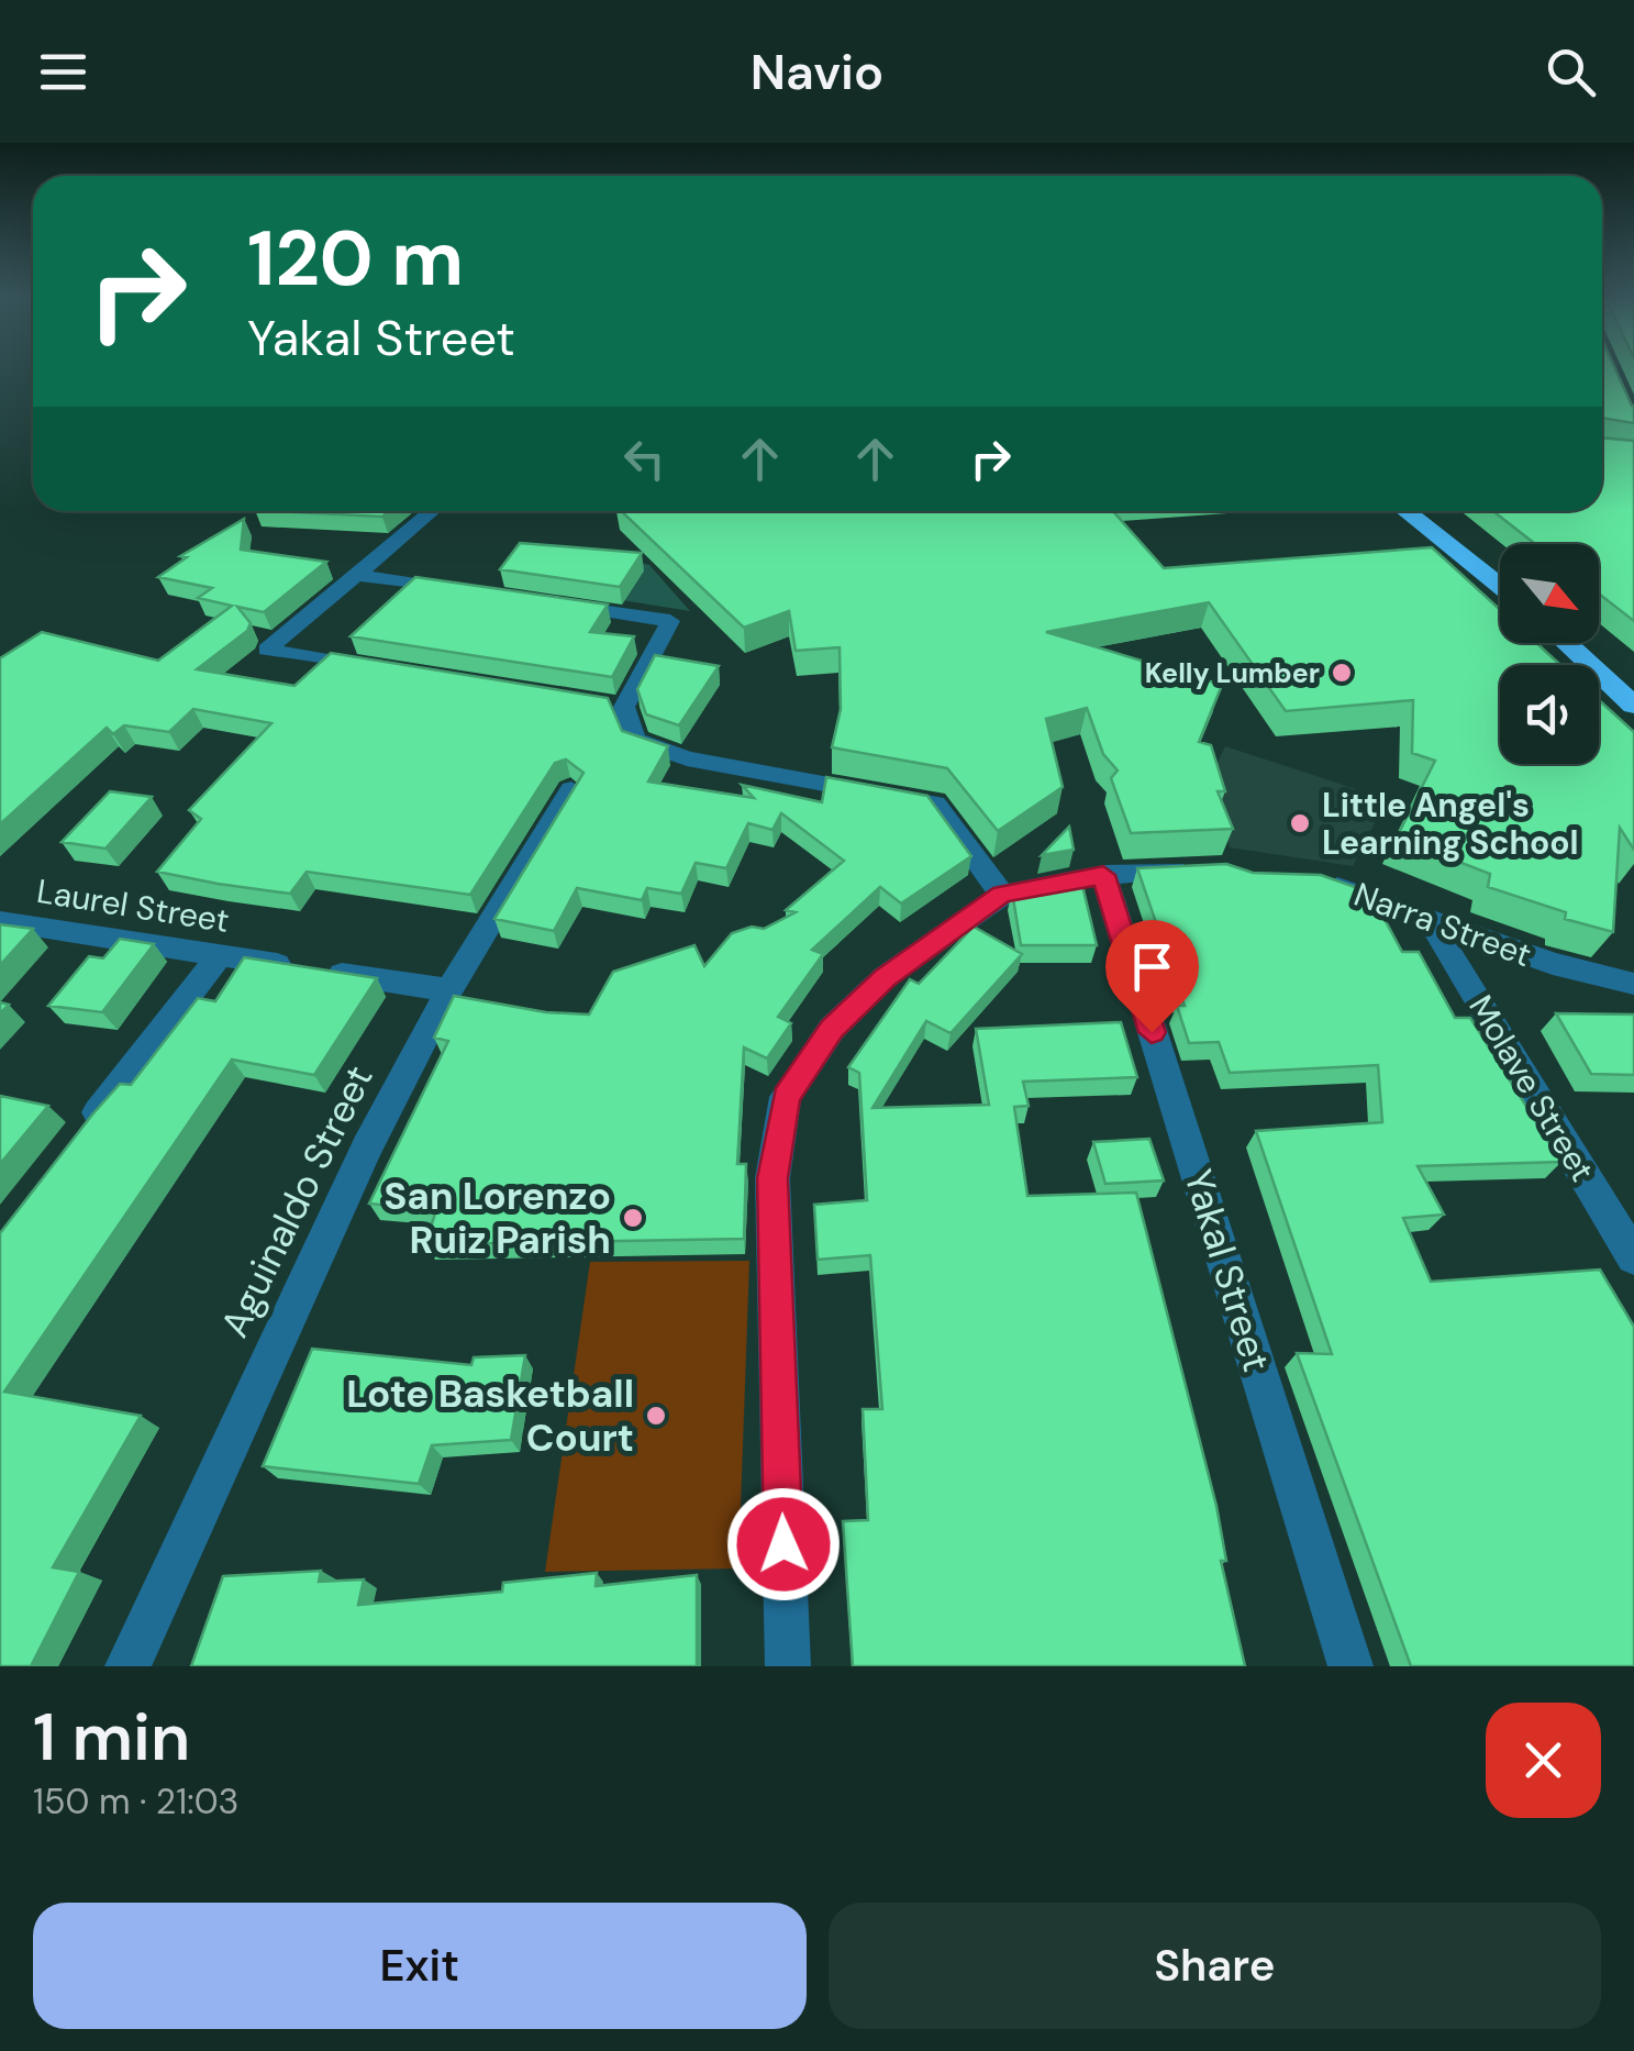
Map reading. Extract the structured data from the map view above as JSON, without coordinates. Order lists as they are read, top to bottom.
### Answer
{
  "streets": {
    "street": [
      "Laurel Street",
      "Narra Street",
      "Molave Street",
      "Aguinaldo Street",
      "Yakal Street"
    ]
  },
  "crossings": [
    ["Laurel Street", "Aguinaldo Street"],
    ["Narra Street", "Molave Street"]
  ],
  "places": [
    "Kelly Lumber",
    "Little Angel's Learning School",
    "San Lorenzo Ruiz Parish",
    "Lote Basketball Court"
  ],
  "north": "bottom right",
  "page": {
    "header": "Navio",
    "turn": ["120 m", "Yakal Street"],
    "heading": ["1 min", "150 m · 21:03"],
    "buttons": ["Exit", "Share"]
  }
}
